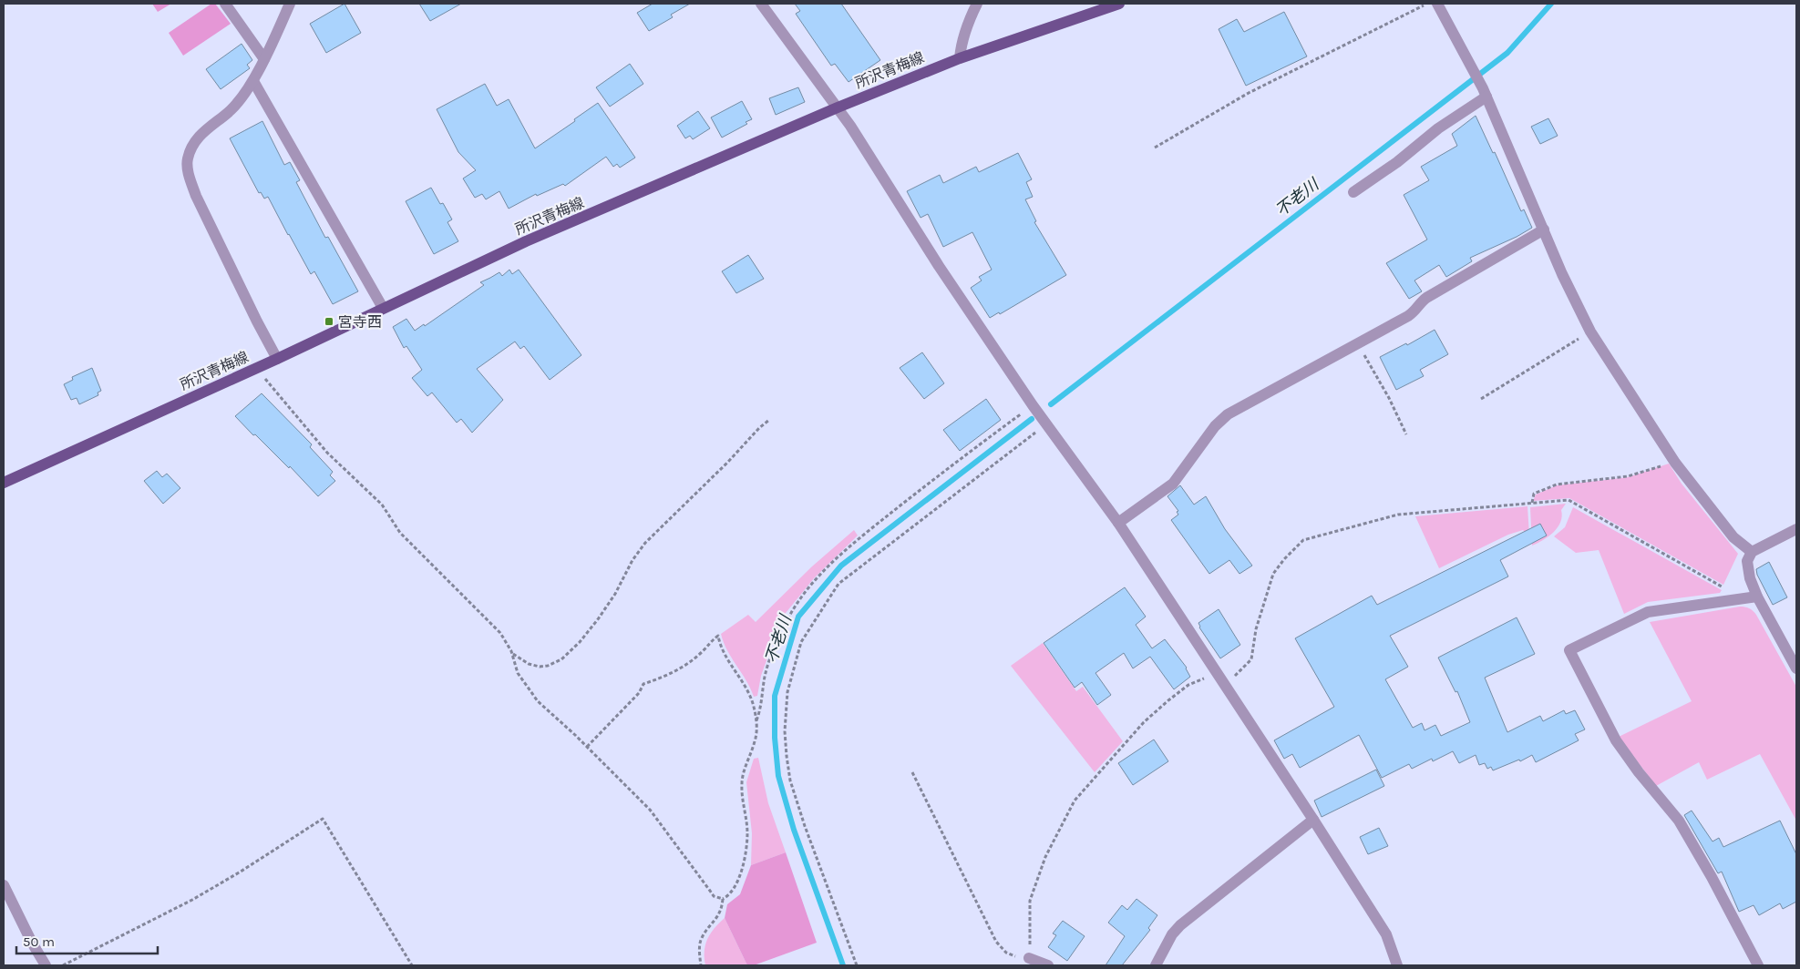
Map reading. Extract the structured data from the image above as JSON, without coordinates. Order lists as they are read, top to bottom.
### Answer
{
  "streets": {
    "main road": ["所沢青梅線"]
  },
  "water": ["不老川"],
  "places": {
    "transit": ["宮寺西"]
  },
  "scale_bar": "50 m"
}
